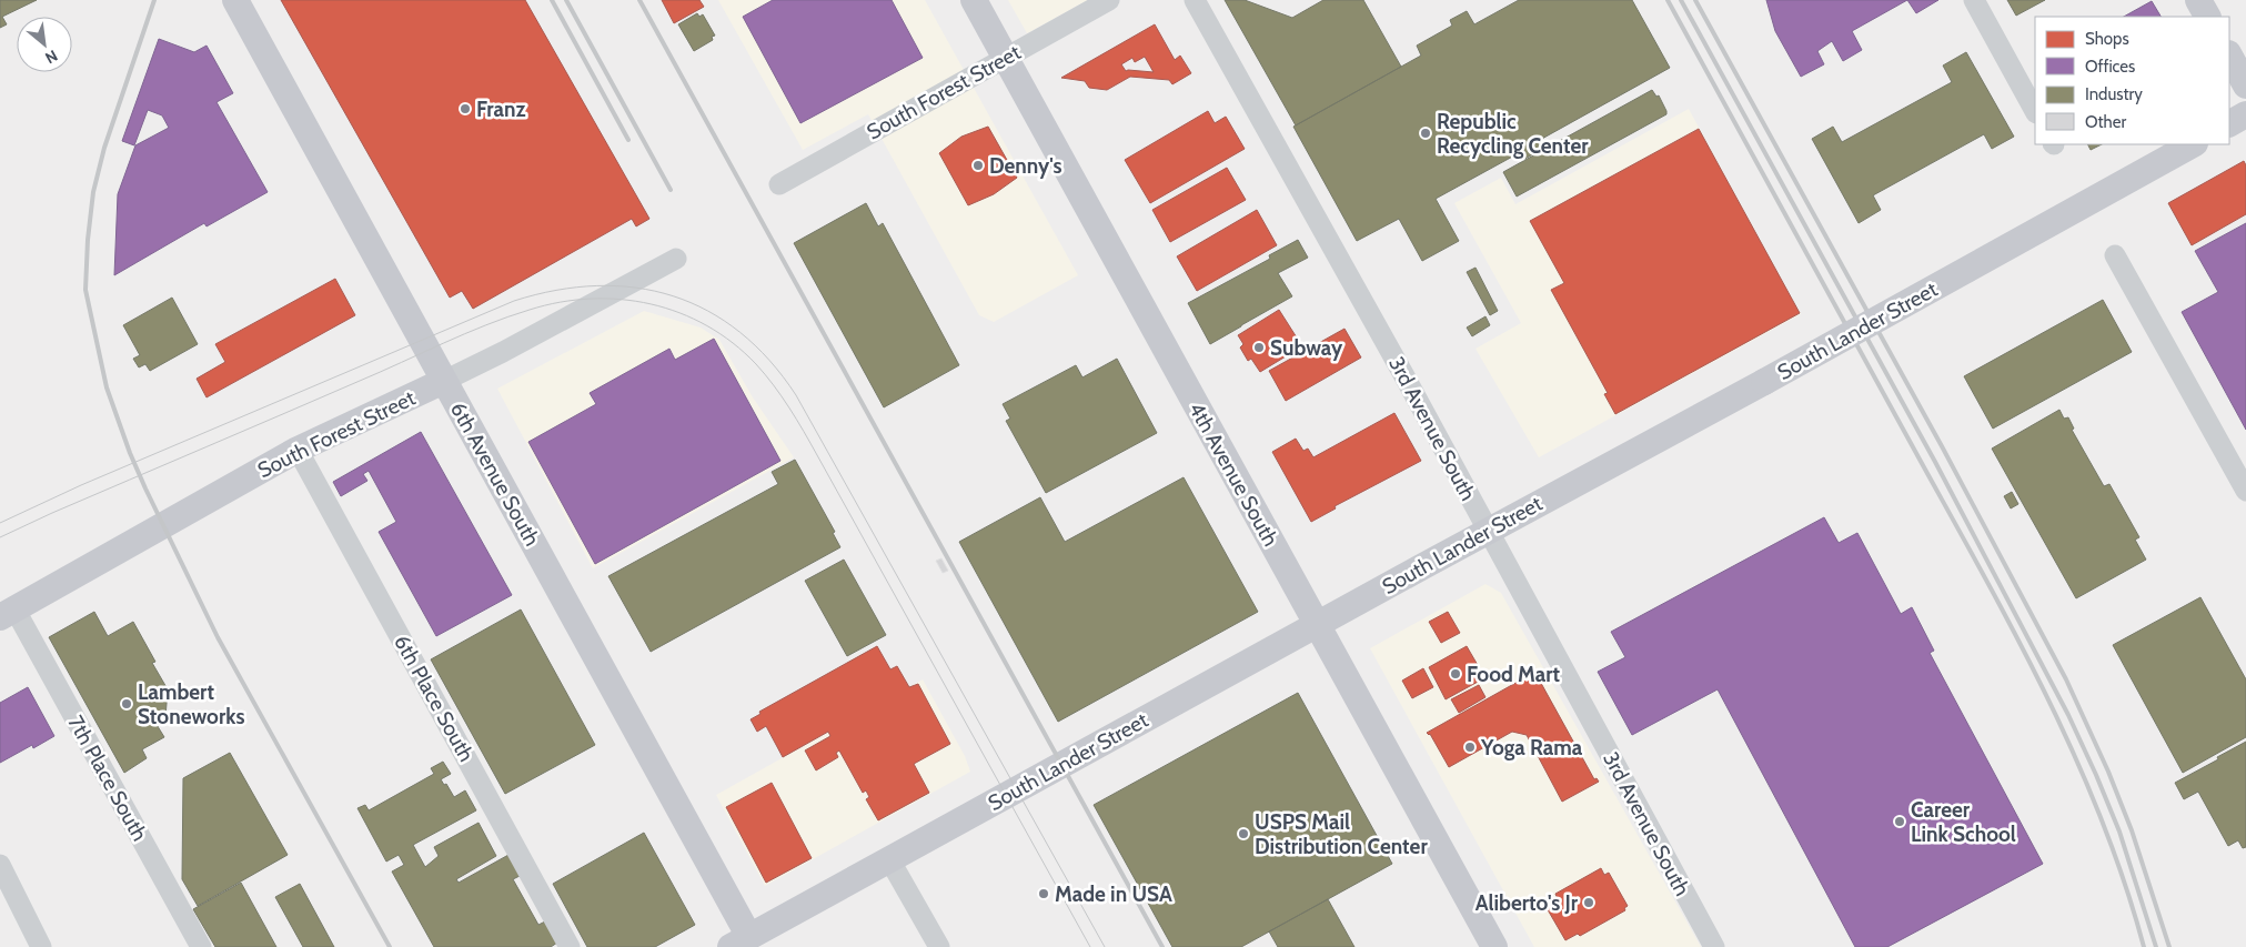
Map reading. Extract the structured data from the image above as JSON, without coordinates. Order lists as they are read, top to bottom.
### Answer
{
  "streets": {
    "main road": [
      "South Forest Street",
      "South Lander Street",
      "6th Avenue South",
      "4th Avenue South"
    ],
    "street": ["3rd Avenue South", "6th Place South", "7th Place South"]
  },
  "crossings": [
    ["South Forest Street", "6th Avenue South"],
    ["South Forest Street", "4th Avenue South"],
    ["South Forest Street", "6th Place South"],
    ["South Forest Street", "7th Place South"],
    ["South Lander Street", "3rd Avenue South"],
    ["South Lander Street", "6th Avenue South"],
    ["South Lander Street", "4th Avenue South"]
  ],
  "places": [
    "Franz",
    "Republic Recycling Center",
    "Denny's",
    "Subway",
    "Food Mart",
    "Lambert Stoneworks",
    "Yoga Rama",
    "Career Link School",
    "USPS Mail Distribution Center",
    "Made in USA",
    "Aliberto's Jr"
  ],
  "legend": [
    "Shops",
    "Offices",
    "Industry",
    "Other"
  ],
  "north": "bottom right"
}
